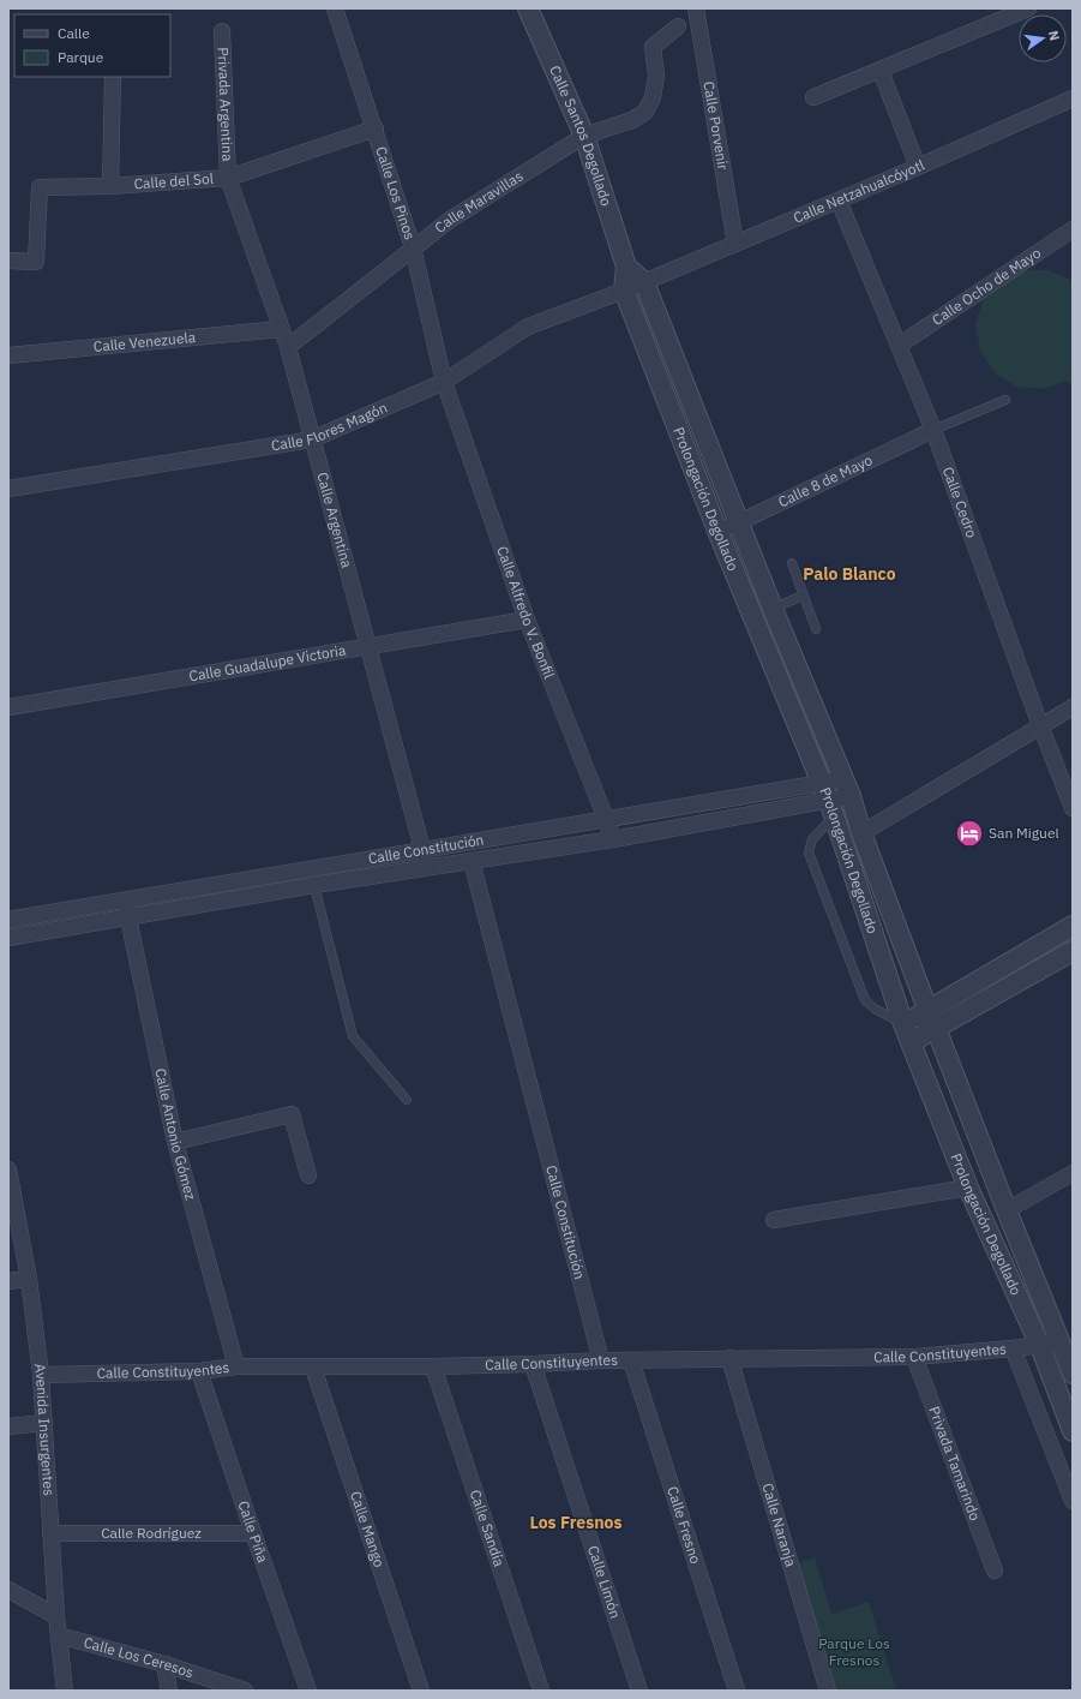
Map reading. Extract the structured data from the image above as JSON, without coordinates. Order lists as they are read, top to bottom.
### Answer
{
  "streets": {
    "street": [
      "Privada Argentina",
      "Calle Porvenir",
      "Calle Santos Degollado",
      "Calle del Sol",
      "Calle Netzahualcóyotl",
      "Calle Los Pinos",
      "Calle Maravillas",
      "Calle Ocho de Mayo",
      "Calle Venezuela",
      "Calle Flores Magón",
      "Calle 8 de Mayo",
      "Prolongación Degollado",
      "Calle Cedro",
      "Calle Argentina",
      "Calle Alfredo V. Bonfil",
      "Calle Guadalupe Victoria",
      "Calle Constitución",
      "Calle Antonio Gómez",
      "Calle Constituyentes",
      "Avenida Insurgentes",
      "Privada Tamarindo",
      "Calle Fresno",
      "Calle Naranja",
      "Calle Sandía",
      "Calle Mango",
      "Calle Piña",
      "Calle Rodríguez",
      "Calle Limón",
      "Calle Los Ceresos"
    ]
  },
  "crossings": [
    ["Privada Argentina", "Calle del Sol"],
    ["Privada Argentina", "Calle Argentina"],
    ["Calle Porvenir", "Calle Netzahualcóyotl"],
    ["Calle Santos Degollado", "Calle Netzahualcóyotl"],
    ["Calle Santos Degollado", "Calle Maravillas"],
    ["Calle Santos Degollado", "Calle Flores Magón"],
    ["Calle Santos Degollado", "Prolongación Degollado"],
    ["Calle del Sol", "Calle Los Pinos"],
    ["Calle del Sol", "Calle Argentina"],
    ["Calle Netzahualcóyotl", "Calle Flores Magón"],
    ["Calle Netzahualcóyotl", "Prolongación Degollado"],
    ["Calle Netzahualcóyotl", "Calle Cedro"],
    ["Calle Los Pinos", "Calle Maravillas"],
    ["Calle Los Pinos", "Calle Flores Magón"],
    ["Calle Los Pinos", "Calle Alfredo V. Bonfil"],
    ["Calle Maravillas", "Calle Argentina"],
    ["Calle Ocho de Mayo", "Calle Cedro"],
    ["Calle Venezuela", "Calle Argentina"],
    ["Calle Flores Magón", "Prolongación Degollado"],
    ["Calle Flores Magón", "Calle Argentina"],
    ["Calle Flores Magón", "Calle Alfredo V. Bonfil"],
    ["Calle 8 de Mayo", "Prolongación Degollado"],
    ["Calle 8 de Mayo", "Calle Cedro"],
    ["Prolongación Degollado", "Calle Constitución"],
    ["Prolongación Degollado", "Calle Constituyentes"],
    ["Calle Argentina", "Calle Guadalupe Victoria"],
    ["Calle Argentina", "Calle Constitución"],
    ["Calle Alfredo V. Bonfil", "Calle Guadalupe Victoria"],
    ["Calle Alfredo V. Bonfil", "Calle Constitución"],
    ["Calle Constitución", "Calle Antonio Gómez"],
    ["Calle Constitución", "Calle Constituyentes"],
    ["Calle Antonio Gómez", "Calle Constituyentes"],
    ["Calle Constituyentes", "Avenida Insurgentes"],
    ["Calle Constituyentes", "Privada Tamarindo"],
    ["Calle Constituyentes", "Calle Fresno"],
    ["Calle Constituyentes", "Calle Naranja"],
    ["Calle Constituyentes", "Calle Sandía"],
    ["Calle Constituyentes", "Calle Mango"],
    ["Calle Constituyentes", "Calle Piña"],
    ["Calle Constituyentes", "Calle Limón"],
    ["Avenida Insurgentes", "Calle Rodríguez"],
    ["Avenida Insurgentes", "Calle Los Ceresos"],
    ["Calle Piña", "Calle Rodríguez"]
  ],
  "districts": ["Palo Blanco", "Los Fresnos"],
  "parks": ["Parque Los Fresnos"],
  "places": {
    "hotel": ["San Miguel"]
  },
  "legend": ["Calle", "Parque"],
  "north": "right"
}
